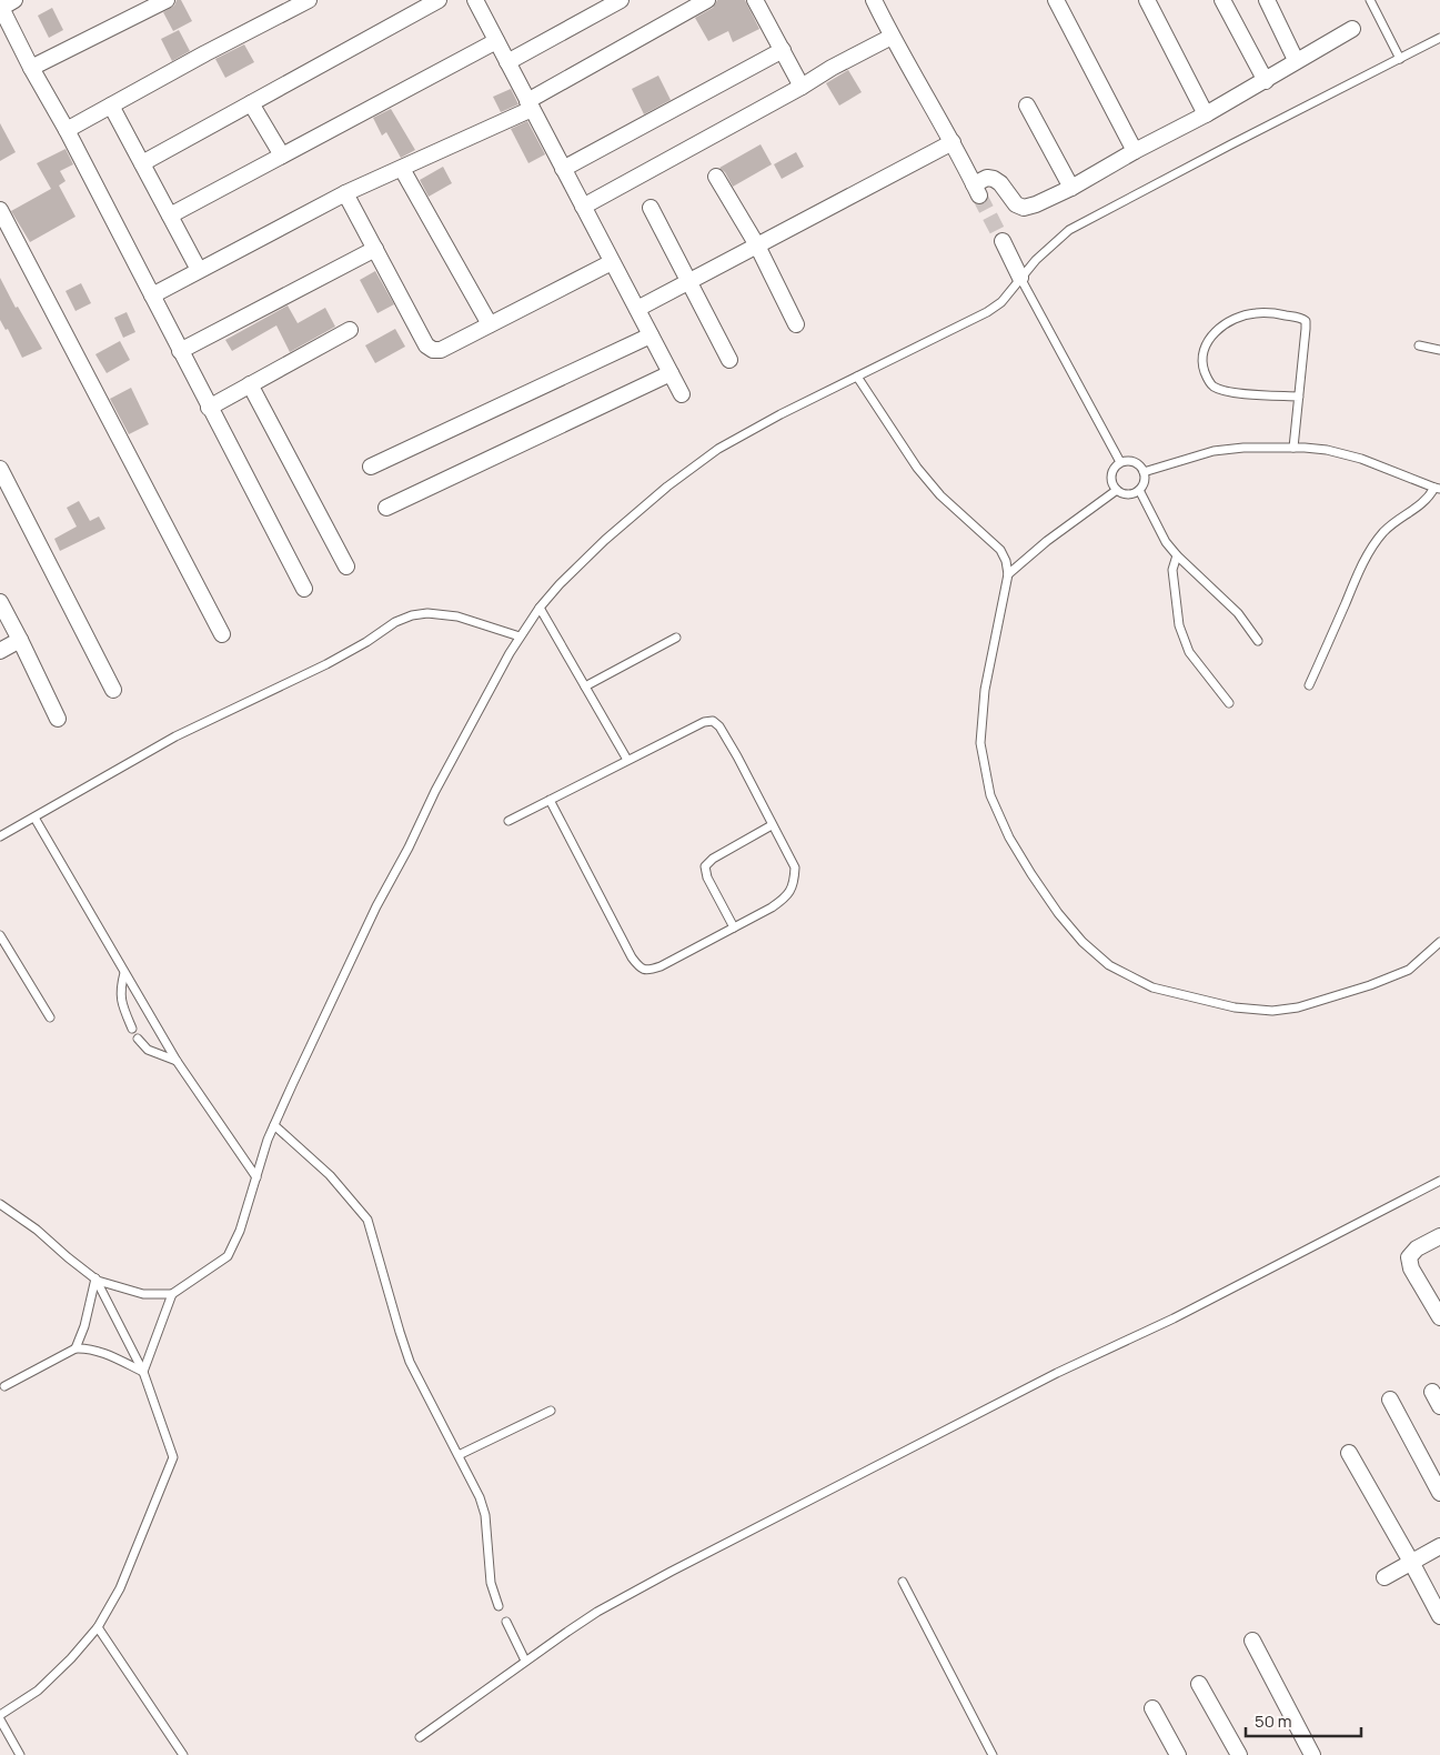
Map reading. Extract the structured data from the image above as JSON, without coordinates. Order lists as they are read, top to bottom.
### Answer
{
  "scale_bar": "50 m"
}
